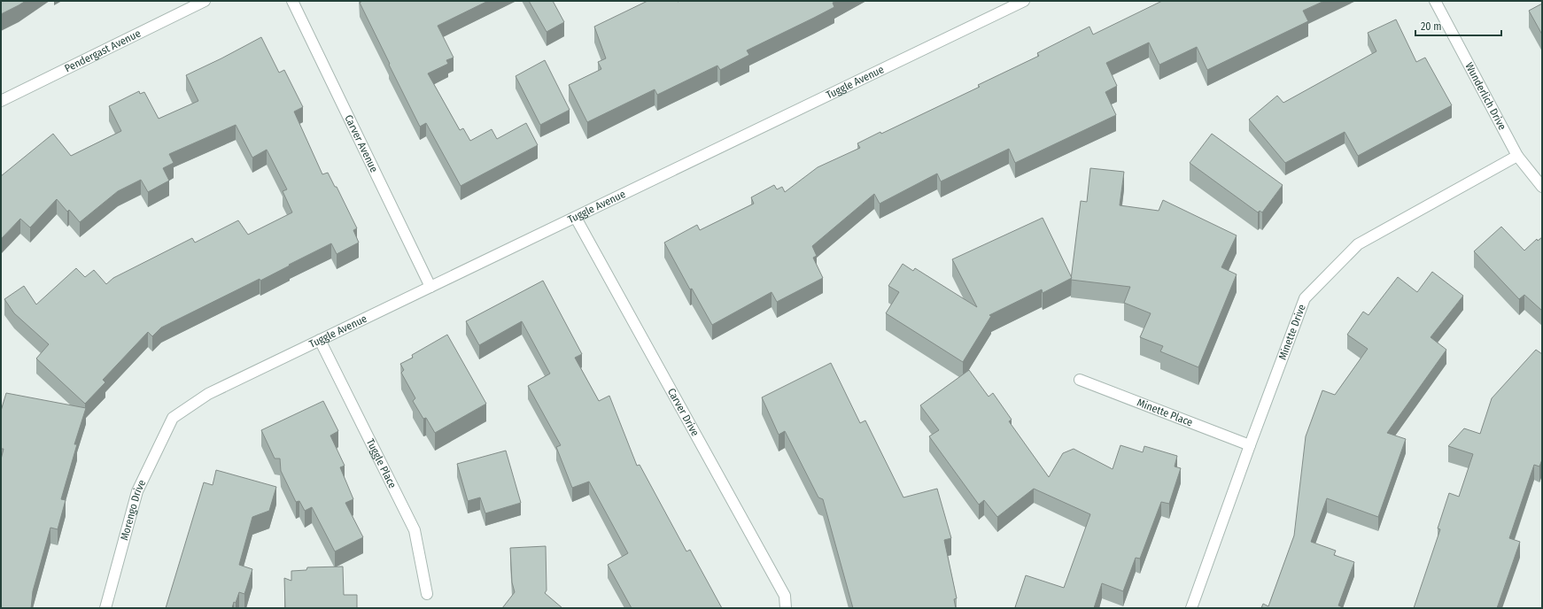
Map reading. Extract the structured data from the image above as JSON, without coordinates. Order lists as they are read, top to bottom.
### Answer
{
  "streets": {
    "street": [
      "Pendergast Avenue",
      "Tuggle Avenue",
      "Wunderlich Drive",
      "Carver Avenue",
      "Minette Drive",
      "Carver Drive",
      "Minette Place",
      "Tuggle Place",
      "Morengo Drive"
    ]
  },
  "crossings": [
    ["Tuggle Avenue", "Carver Avenue"],
    ["Tuggle Avenue", "Carver Drive"],
    ["Tuggle Avenue", "Tuggle Place"],
    ["Tuggle Avenue", "Morengo Drive"],
    ["Wunderlich Drive", "Minette Drive"],
    ["Minette Drive", "Minette Place"]
  ],
  "scale_bar": "20 m"
}
